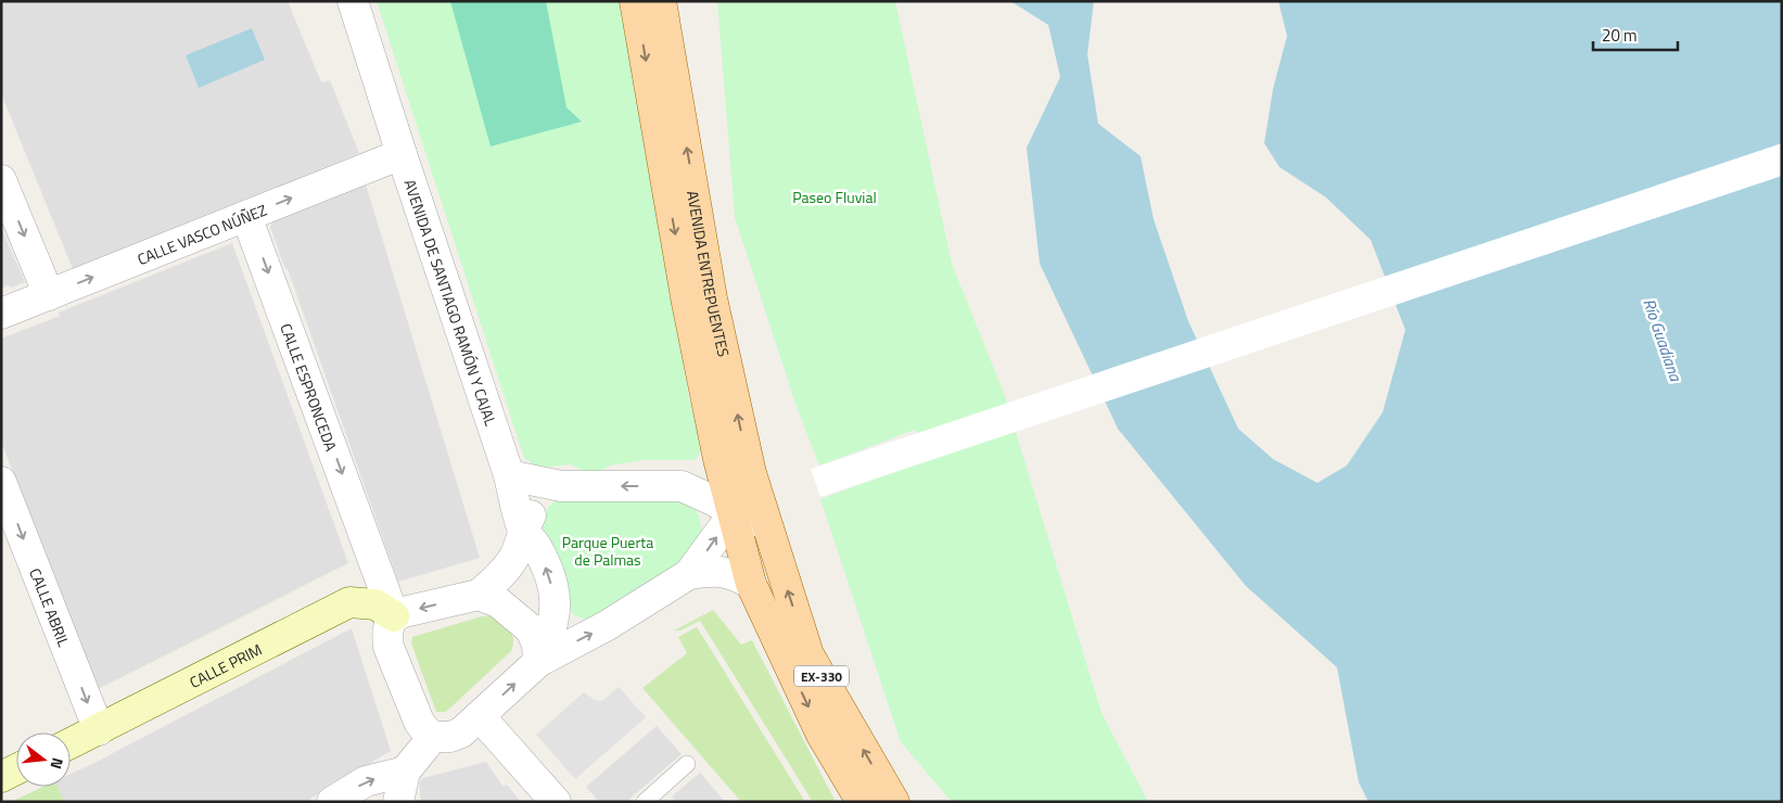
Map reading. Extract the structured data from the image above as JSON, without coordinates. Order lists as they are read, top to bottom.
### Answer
{
  "streets": {
    "main road": ["AVENIDA ENTREPUENTES", "EX-330"],
    "street": [
      "CALLE VASCO NÚÑEZ",
      "AVENIDA DE SANTIAGO RAMÓN Y CAJAL",
      "CALLE ESPRONCEDA",
      "CALLE ABRIL",
      "CALLE PRIM"
    ]
  },
  "crossings": [
    ["CALLE VASCO NÚÑEZ", "AVENIDA DE SANTIAGO RAMÓN Y CAJAL"],
    ["CALLE VASCO NÚÑEZ", "CALLE ESPRONCEDA"],
    ["AVENIDA ENTREPUENTES", "EX-330"],
    ["AVENIDA DE SANTIAGO RAMÓN Y CAJAL", "CALLE ESPRONCEDA"],
    ["CALLE ESPRONCEDA", "CALLE PRIM"],
    ["CALLE ABRIL", "CALLE PRIM"]
  ],
  "one_way": ["CALLE VASCO NÚÑEZ", "CALLE ESPRONCEDA", "CALLE ABRIL"],
  "water": ["Río Guadiana"],
  "parks": ["Paseo Fluvial", "Parque Puerta de Palmas"],
  "scale_bar": "20 m",
  "north": "right"
}
